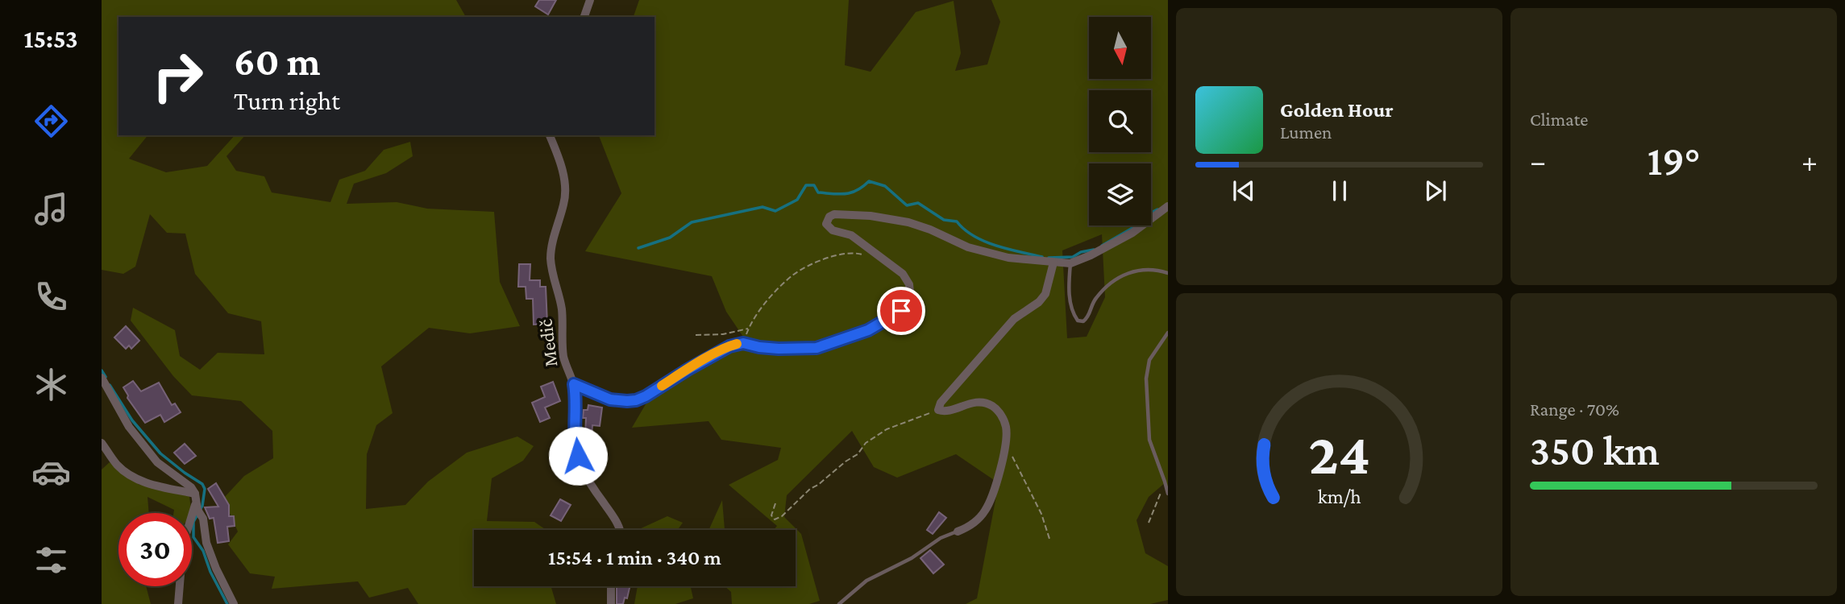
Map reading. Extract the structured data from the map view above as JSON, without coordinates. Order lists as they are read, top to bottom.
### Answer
{
  "streets": {
    "street": ["Medič"]
  },
  "north": "bottom",
  "page": {
    "tabs": "15:53",
    "tile": [
      "Climate",
      ["Range · 70%", "350 km"]
    ],
    "turn": ["60 m", "Turn right"],
    "song": ["Golden Hour", "Lumen"],
    "heat": ["−", "19°", "+"],
    "limit": "30",
    "trip": "15:54 · 1 min · 340 m",
    "gauge": ["24", "km/h"]
  }
}
